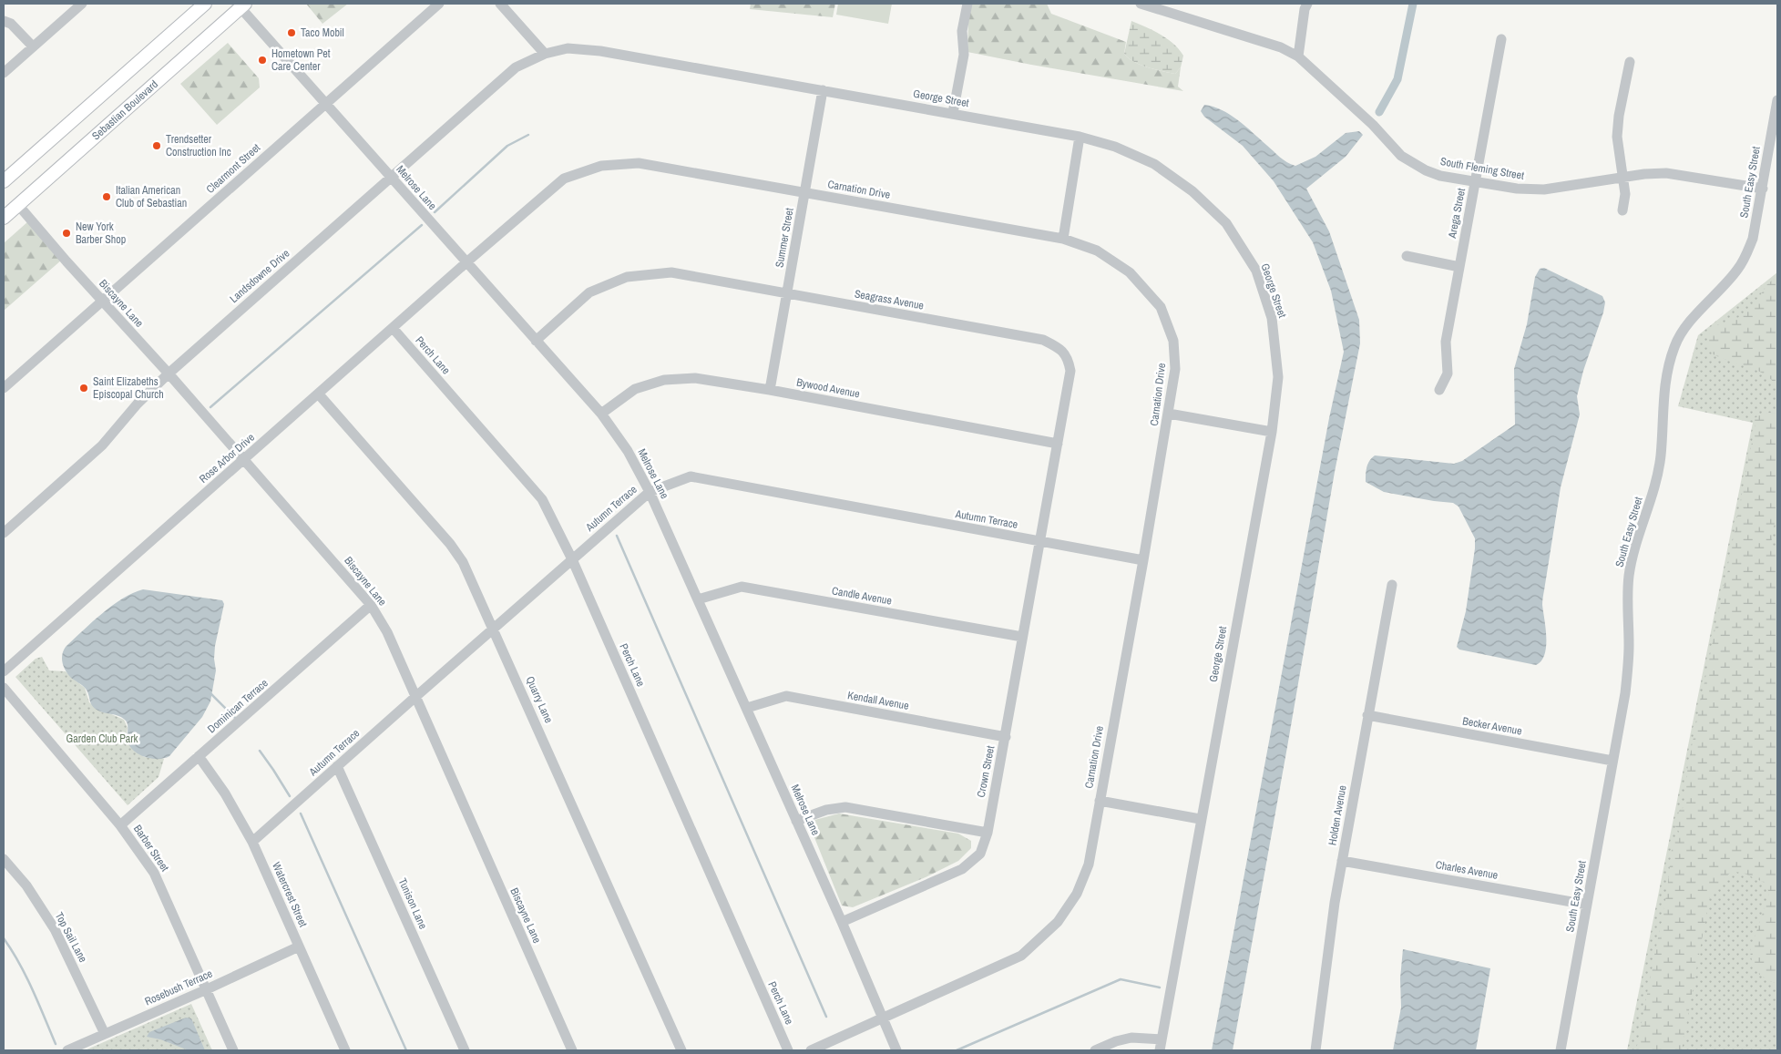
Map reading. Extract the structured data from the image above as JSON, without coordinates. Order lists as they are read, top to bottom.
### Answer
{
  "streets": {
    "main road": ["Sebastian Boulevard"],
    "street": [
      "George Street",
      "Clearmont Street",
      "South Fleming Street",
      "South Easy Street",
      "Melrose Lane",
      "Carnation Drive",
      "Arega Street",
      "Summer Street",
      "Landsdowne Drive",
      "Seagrass Avenue",
      "Biscayne Lane",
      "Perch Lane",
      "Bywood Avenue",
      "Rose Arbor Drive",
      "Autumn Terrace",
      "Candle Avenue",
      "Quarry Lane",
      "Kendall Avenue",
      "Dominican Terrace",
      "Becker Avenue",
      "Crown Street",
      "Holden Avenue",
      "Barber Street",
      "Charles Avenue",
      "Watercrest Street",
      "Tunison Lane",
      "Top Sail Lane",
      "Rosebush Terrace"
    ]
  },
  "crossings": [
    ["George Street", "Summer Street"],
    ["George Street", "Landsdowne Drive"],
    ["Sebastian Boulevard", "Melrose Lane"],
    ["Sebastian Boulevard", "Biscayne Lane"],
    ["Clearmont Street", "Melrose Lane"],
    ["Clearmont Street", "Biscayne Lane"],
    ["South Fleming Street", "South Easy Street"],
    ["South Fleming Street", "Arega Street"],
    ["South Easy Street", "Becker Avenue"],
    ["South Easy Street", "Charles Avenue"],
    ["Melrose Lane", "Carnation Drive"],
    ["Melrose Lane", "Landsdowne Drive"],
    ["Melrose Lane", "Seagrass Avenue"],
    ["Melrose Lane", "Bywood Avenue"],
    ["Melrose Lane", "Rose Arbor Drive"],
    ["Melrose Lane", "Autumn Terrace"],
    ["Melrose Lane", "Candle Avenue"],
    ["Melrose Lane", "Kendall Avenue"],
    ["Melrose Lane", "Crown Street"],
    ["Carnation Drive", "Summer Street"],
    ["Carnation Drive", "Rose Arbor Drive"],
    ["Carnation Drive", "Autumn Terrace"],
    ["Summer Street", "Seagrass Avenue"],
    ["Summer Street", "Bywood Avenue"],
    ["Landsdowne Drive", "Biscayne Lane"],
    ["Seagrass Avenue", "Bywood Avenue"],
    ["Seagrass Avenue", "Autumn Terrace"],
    ["Seagrass Avenue", "Crown Street"],
    ["Biscayne Lane", "Rose Arbor Drive"],
    ["Biscayne Lane", "Autumn Terrace"],
    ["Biscayne Lane", "Dominican Terrace"],
    ["Perch Lane", "Rose Arbor Drive"],
    ["Perch Lane", "Autumn Terrace"],
    ["Rose Arbor Drive", "Quarry Lane"],
    ["Autumn Terrace", "Quarry Lane"],
    ["Autumn Terrace", "Crown Street"],
    ["Autumn Terrace", "Watercrest Street"],
    ["Autumn Terrace", "Tunison Lane"],
    ["Candle Avenue", "Crown Street"],
    ["Kendall Avenue", "Crown Street"],
    ["Dominican Terrace", "Barber Street"],
    ["Dominican Terrace", "Watercrest Street"],
    ["Becker Avenue", "Holden Avenue"],
    ["Holden Avenue", "Charles Avenue"],
    ["Barber Street", "Rosebush Terrace"],
    ["Watercrest Street", "Rosebush Terrace"],
    ["Top Sail Lane", "Rosebush Terrace"]
  ],
  "parks": ["Garden Club Park"],
  "places": [
    "Taco Mobil",
    "Hometown Pet Care Center",
    "Trendsetter Construction Inc",
    "Italian American Club of Sebastian",
    "New York Barber Shop",
    "Saint Elizabeths Episcopal Church"
  ]
}
